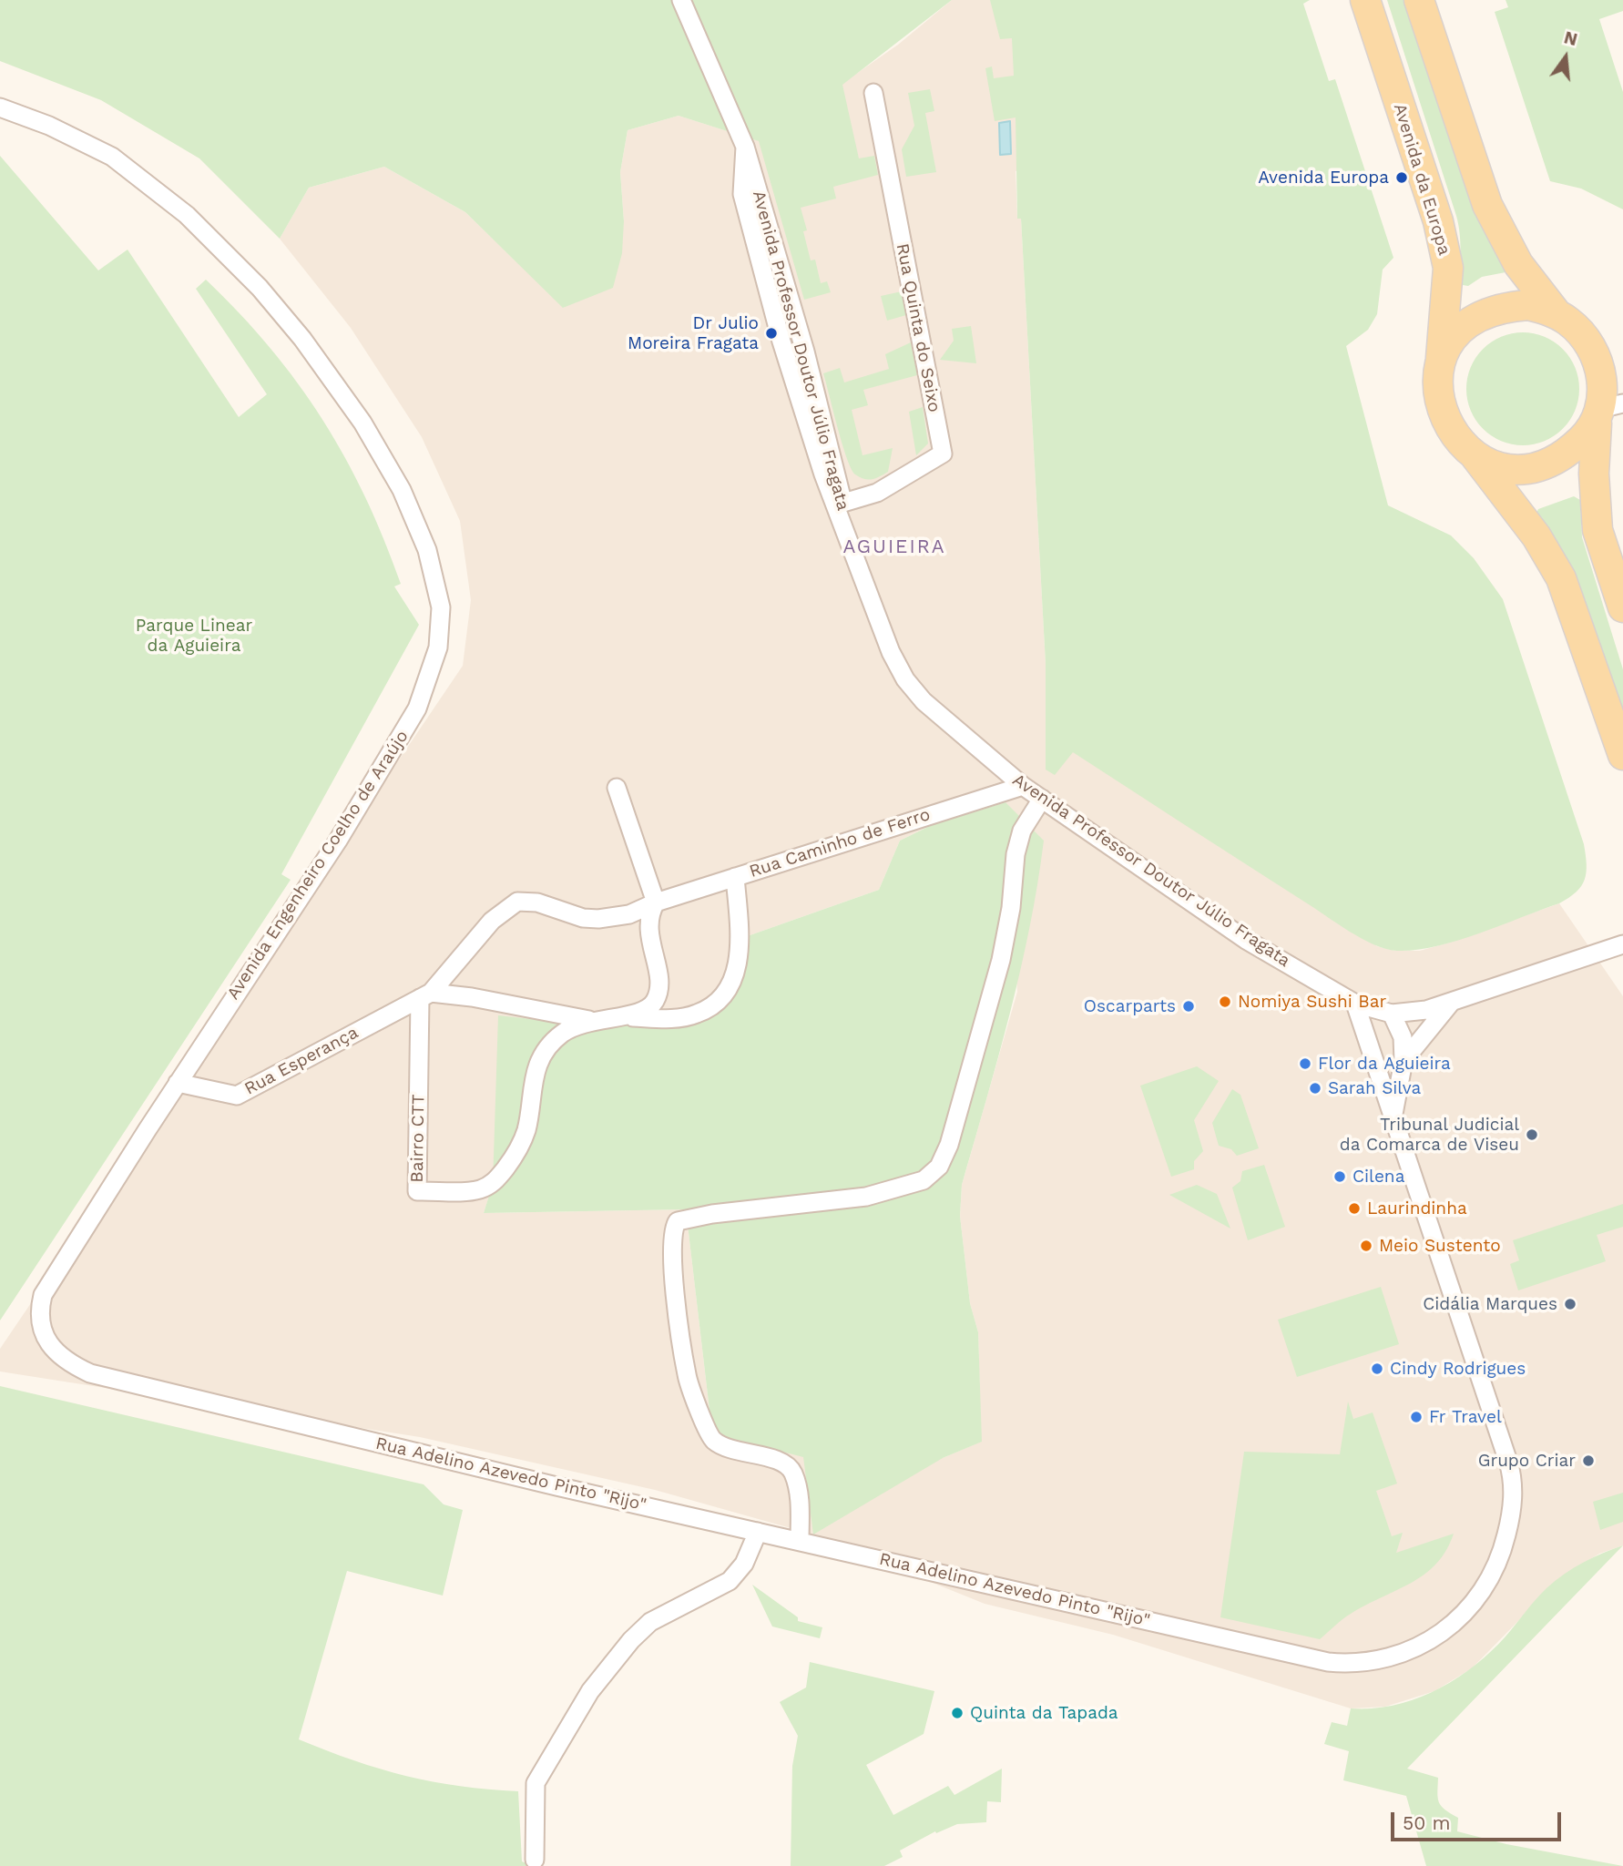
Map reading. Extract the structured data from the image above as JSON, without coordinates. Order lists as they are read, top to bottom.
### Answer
{
  "streets": {
    "main road": ["Avenida da Europa"],
    "street": [
      "Rua Quinta do Seixo",
      "Avenida Professor Doutor Júlio Fragata",
      "Rua Caminho de Ferro",
      "Avenida Engenheiro Coelho de Araújo",
      "Rua Esperança",
      "Bairro CTT",
      "Rua Adelino Azevedo Pinto \"Rijo\""
    ]
  },
  "crossings": [
    ["Rua Quinta do Seixo", "Avenida Professor Doutor Júlio Fragata"],
    ["Avenida Professor Doutor Júlio Fragata", "Rua Caminho de Ferro"],
    ["Avenida Professor Doutor Júlio Fragata", "Rua Adelino Azevedo Pinto \"Rijo\""],
    ["Rua Caminho de Ferro", "Rua Esperança"],
    ["Rua Caminho de Ferro", "Bairro CTT"],
    ["Avenida Engenheiro Coelho de Araújo", "Rua Esperança"],
    ["Avenida Engenheiro Coelho de Araújo", "Rua Adelino Azevedo Pinto \"Rijo\""],
    ["Rua Esperança", "Bairro CTT"]
  ],
  "districts": ["AGUIEIRA"],
  "parks": ["Parque Linear da Aguieira"],
  "places": [
    "Avenida Europa",
    "Dr Julio Moreira Fragata",
    "Nomiya Sushi Bar",
    "Oscarparts",
    "Flor da Aguieira",
    "Sarah Silva",
    "Tribunal Judicial da Comarca de Viseu",
    "Cilena",
    "Laurindinha",
    "Meio Sustento",
    "Cidália Marques",
    "Cindy Rodrigues",
    "Fr Travel",
    "Grupo Criar",
    "Quinta da Tapada"
  ],
  "scale_bar": "50 m",
  "north": "top"
}
